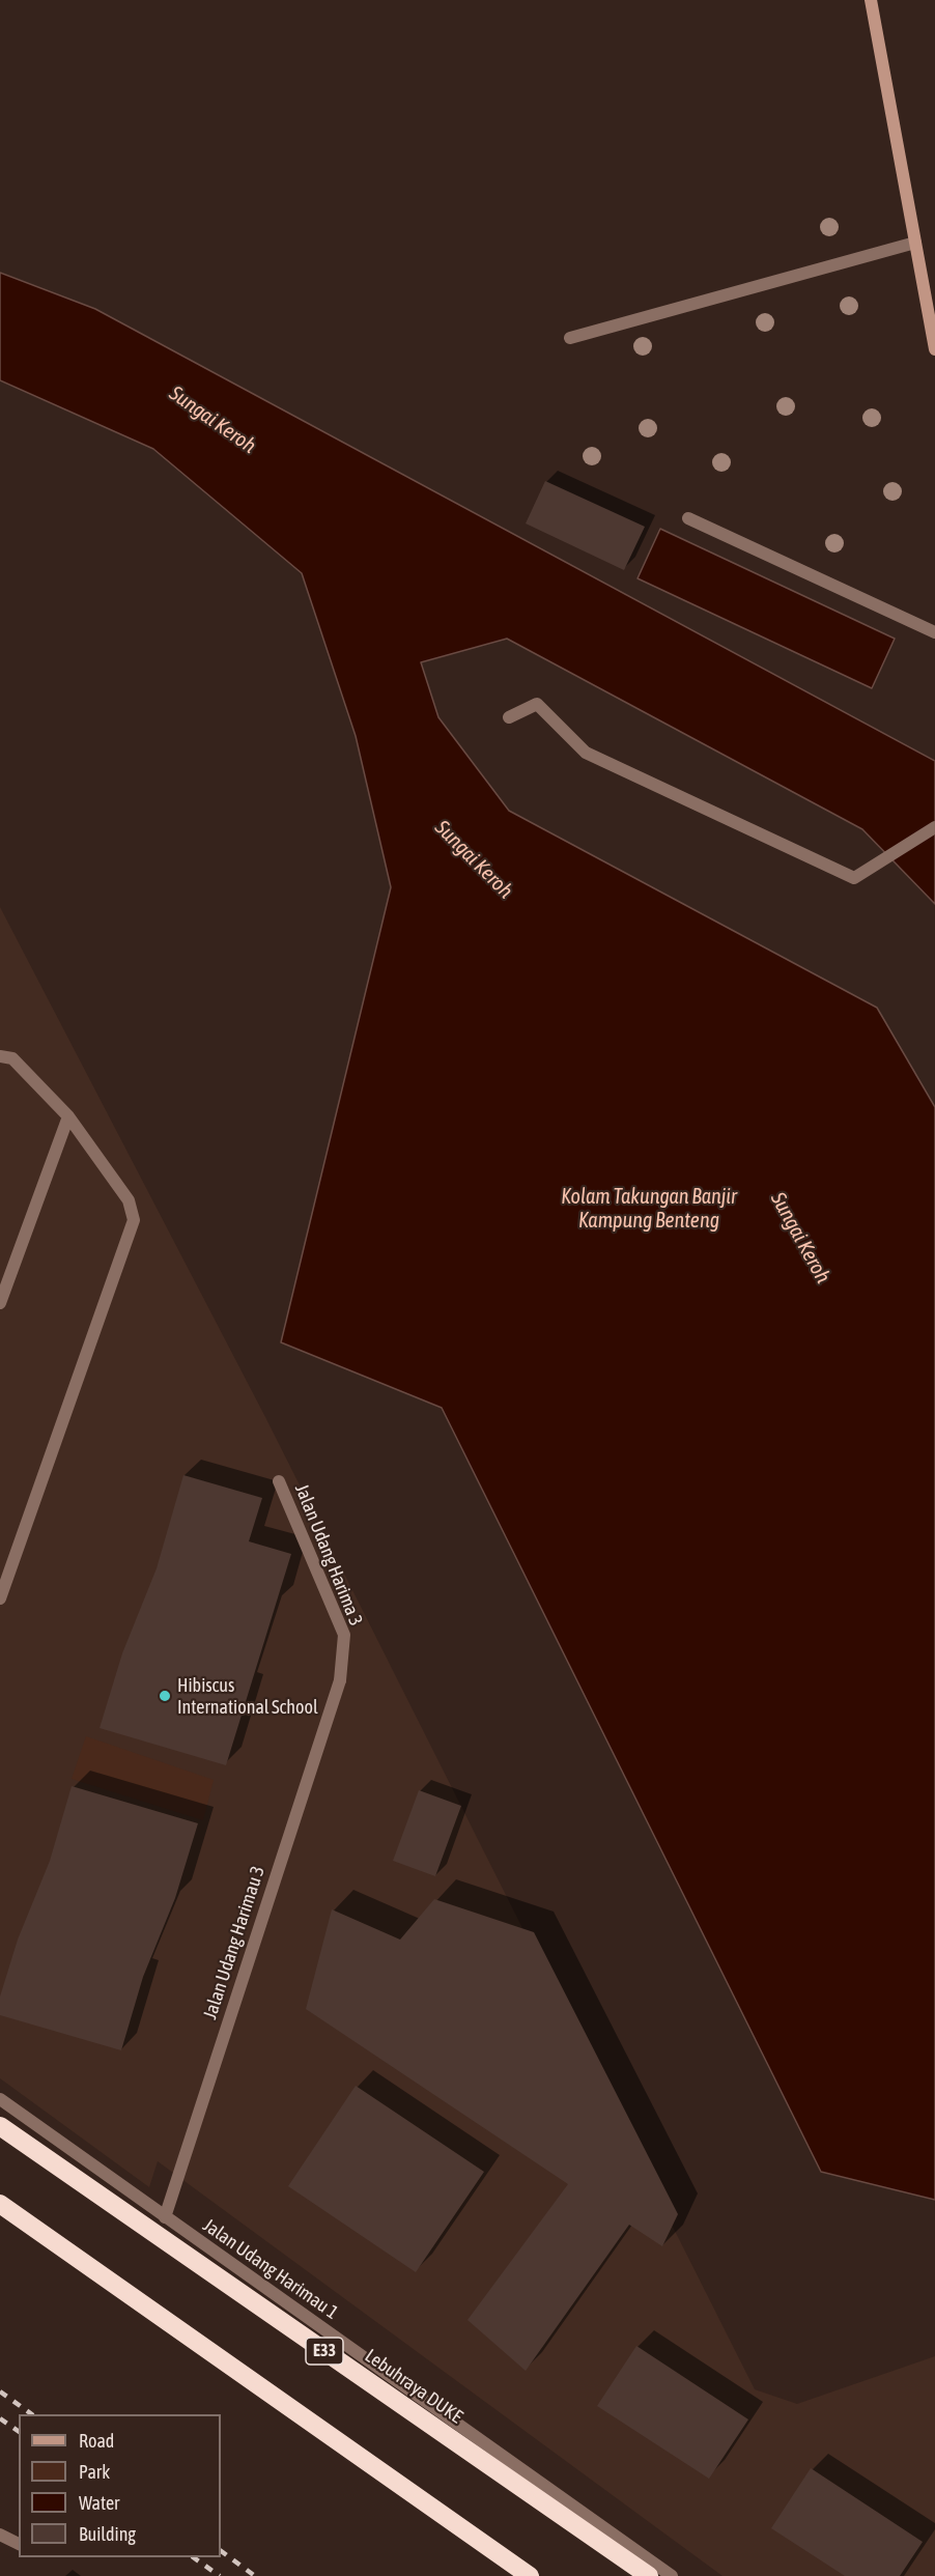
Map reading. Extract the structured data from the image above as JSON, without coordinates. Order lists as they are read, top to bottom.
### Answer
{
  "streets": {
    "highway": ["E33", "Lebuhraya DUKE"],
    "street": ["Jalan Udang Harima 3", "Jalan Udang Harimau 3", "Jalan Udang Harimau 1"]
  },
  "crossings": [
    ["Jalan Udang Harima 3", "Jalan Udang Harimau 3"],
    ["Jalan Udang Harimau 3", "Jalan Udang Harimau 1"]
  ],
  "water": ["Sungai Keroh", "Kolam Takungan Banjir Kampung Benteng"],
  "places": ["Hibiscus International School"],
  "legend": [
    "Road",
    "Park",
    "Water",
    "Building"
  ]
}
